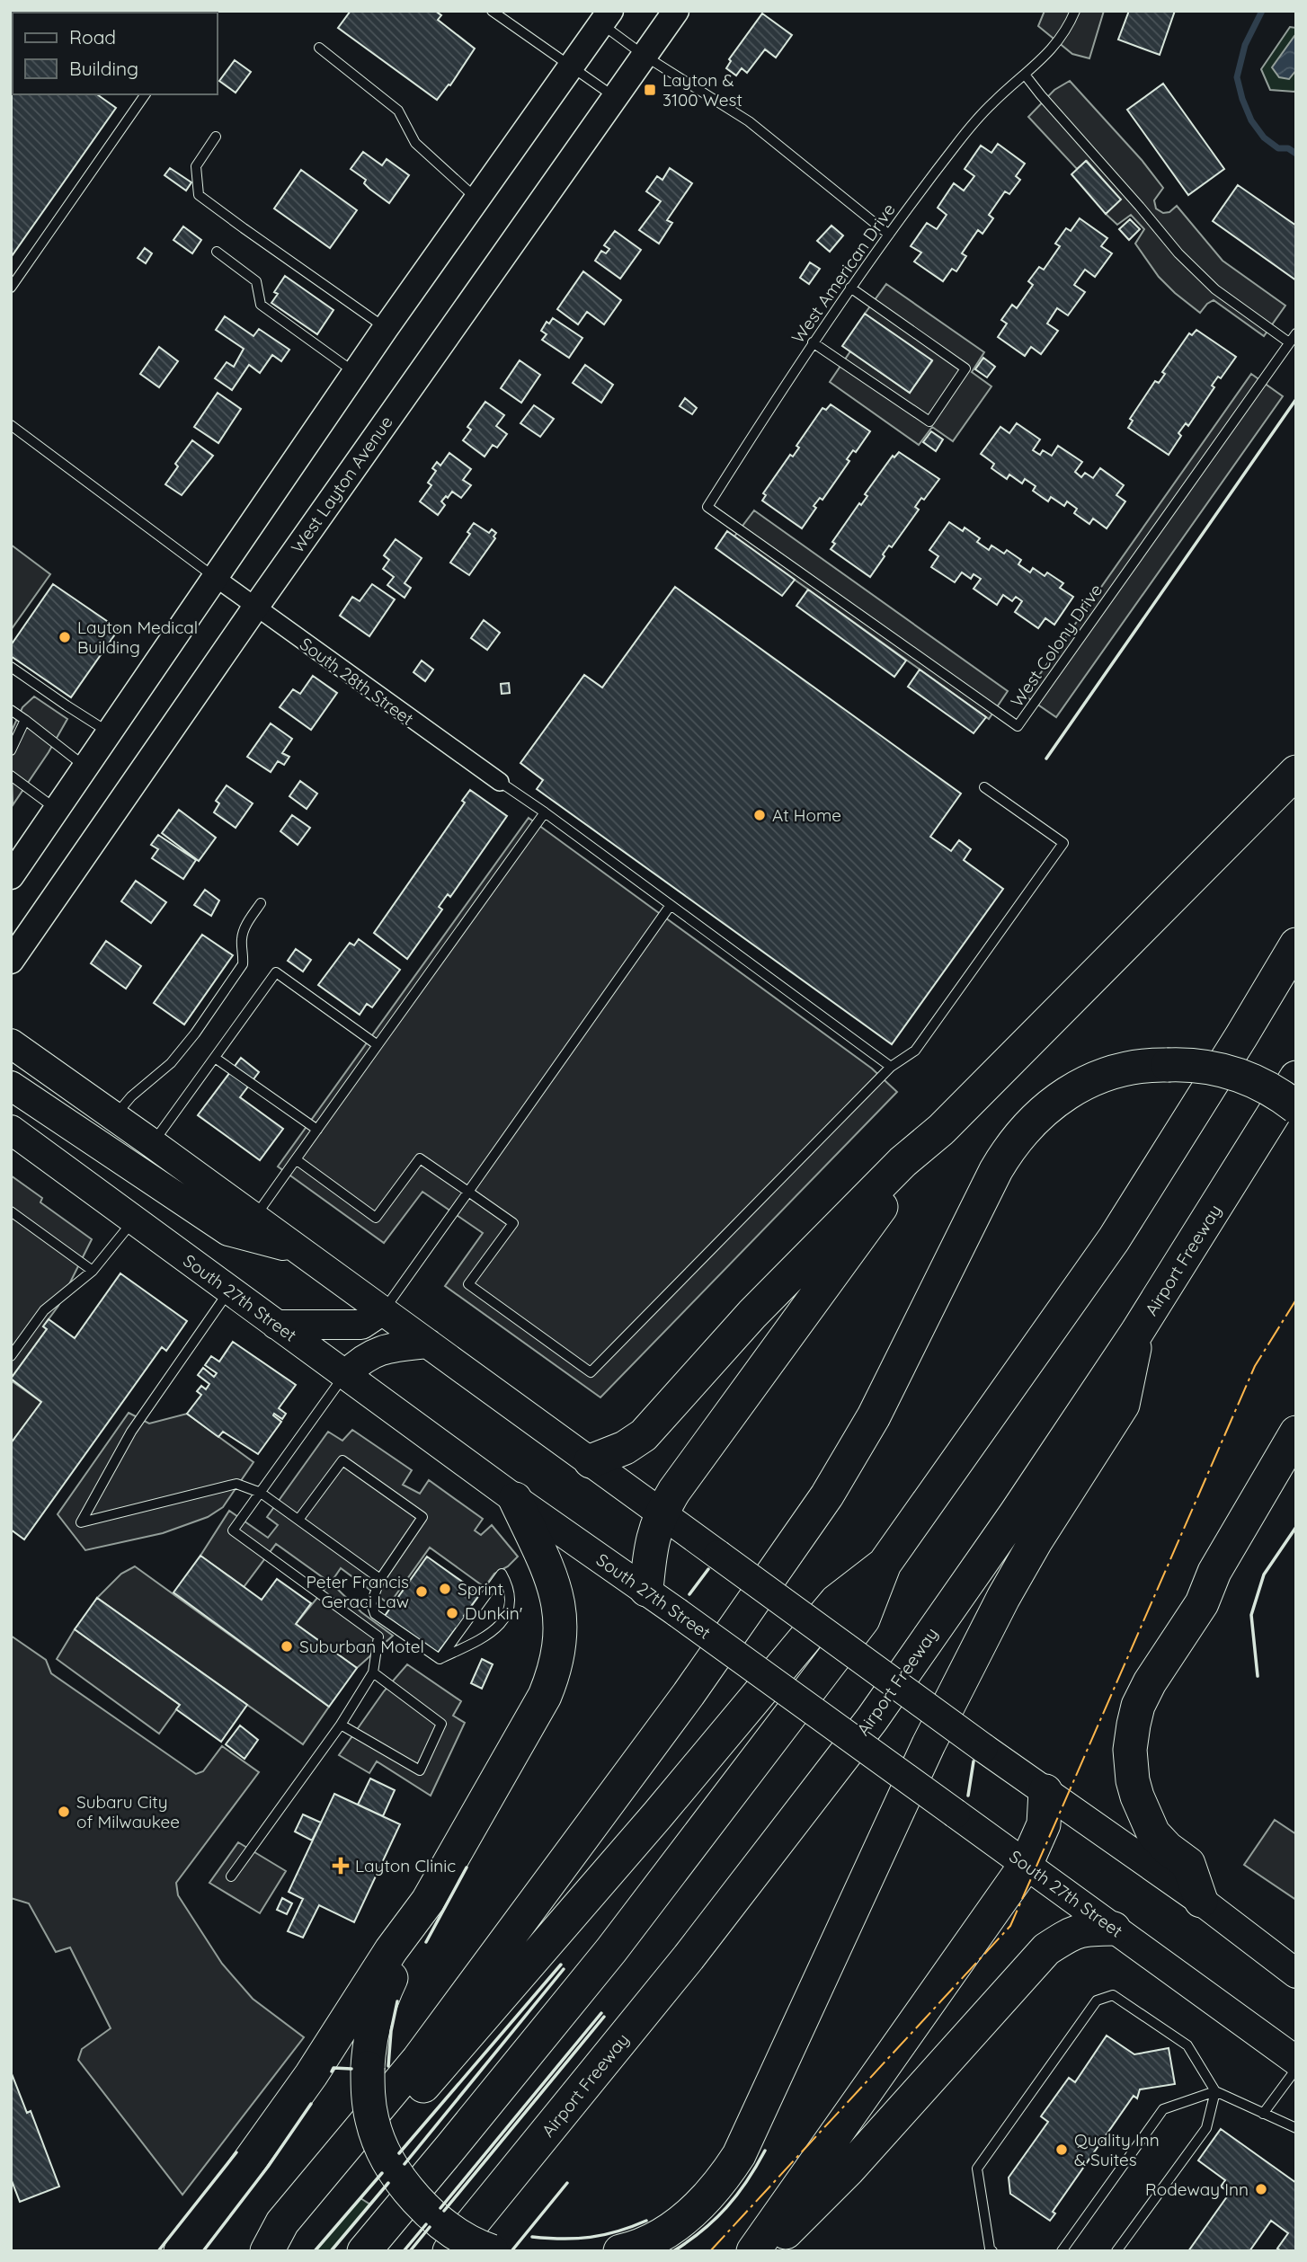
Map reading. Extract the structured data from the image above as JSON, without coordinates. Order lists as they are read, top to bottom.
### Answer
{
  "streets": {
    "highway": ["Airport Freeway"],
    "main road": ["West Layton Avenue", "South 27th Street"],
    "street": ["South 28th Street"],
    "lane": ["West American Drive", "West Colony Drive"]
  },
  "crossings": [
    ["West American Drive", "West Colony Drive"],
    ["West Layton Avenue", "South 28th Street"]
  ],
  "places": {
    "transit": ["Layton & 3100 West"],
    "other": [
      "Layton Medical Building",
      "At Home",
      "Sprint",
      "Peter Francis Geraci Law",
      "Dunkin'",
      "Suburban Motel",
      "Subaru City of Milwaukee",
      "Quality Inn & Suites",
      "Rodeway Inn"
    ],
    "health": ["Layton Clinic"]
  },
  "legend": ["Road", "Building"]
}
